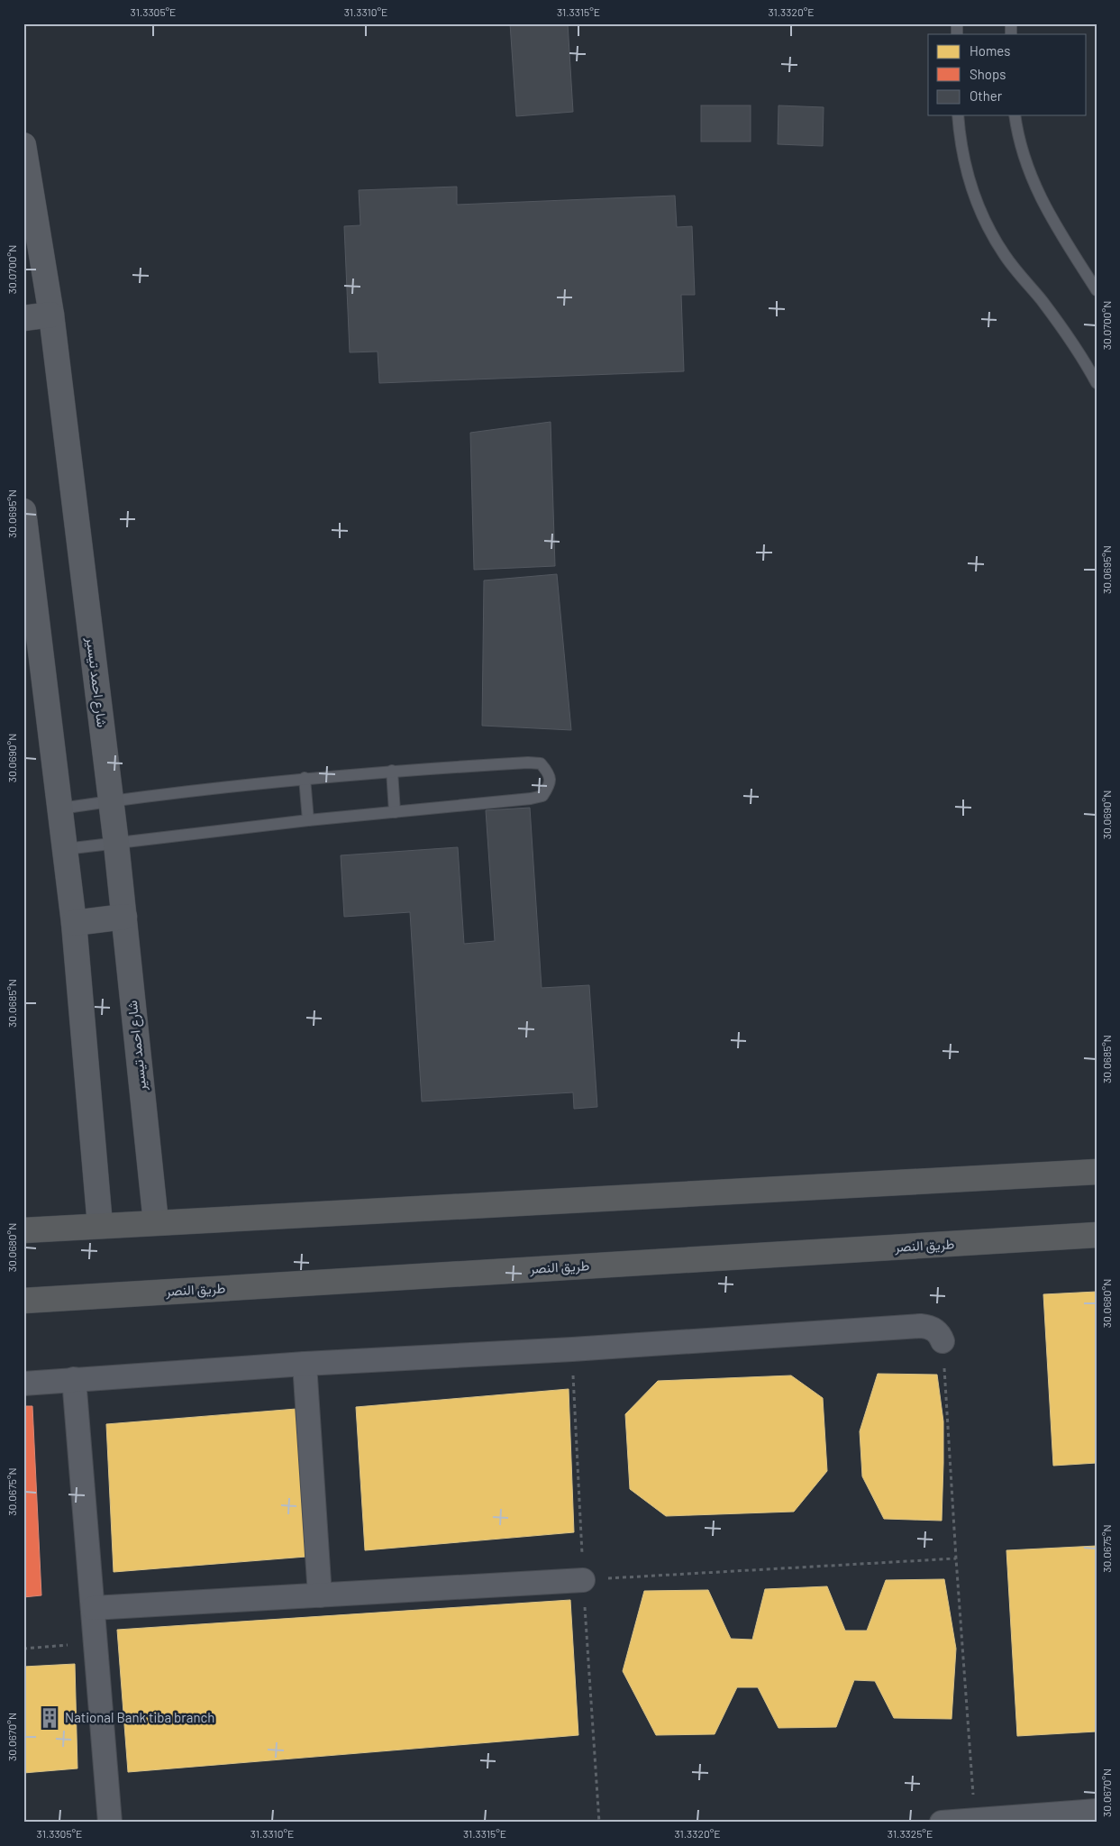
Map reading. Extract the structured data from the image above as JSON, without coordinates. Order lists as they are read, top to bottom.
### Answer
{
  "streets": {
    "highway": ["طريق النصر"],
    "street": ["شارع احمد تيسير"]
  },
  "places": {
    "building": ["National Bank tiba branch"]
  },
  "legend": ["Homes", "Shops", "Other"],
  "coordinates": [
    "31.3305°E",
    "31.3310°E",
    "31.3315°E",
    "31.3320°E",
    "30.0700°N",
    "30.0695°N",
    "30.0690°N",
    "30.0685°N",
    "30.0680°N",
    "30.0675°N",
    "30.0670°N",
    "31.3325°E"
  ]
}
